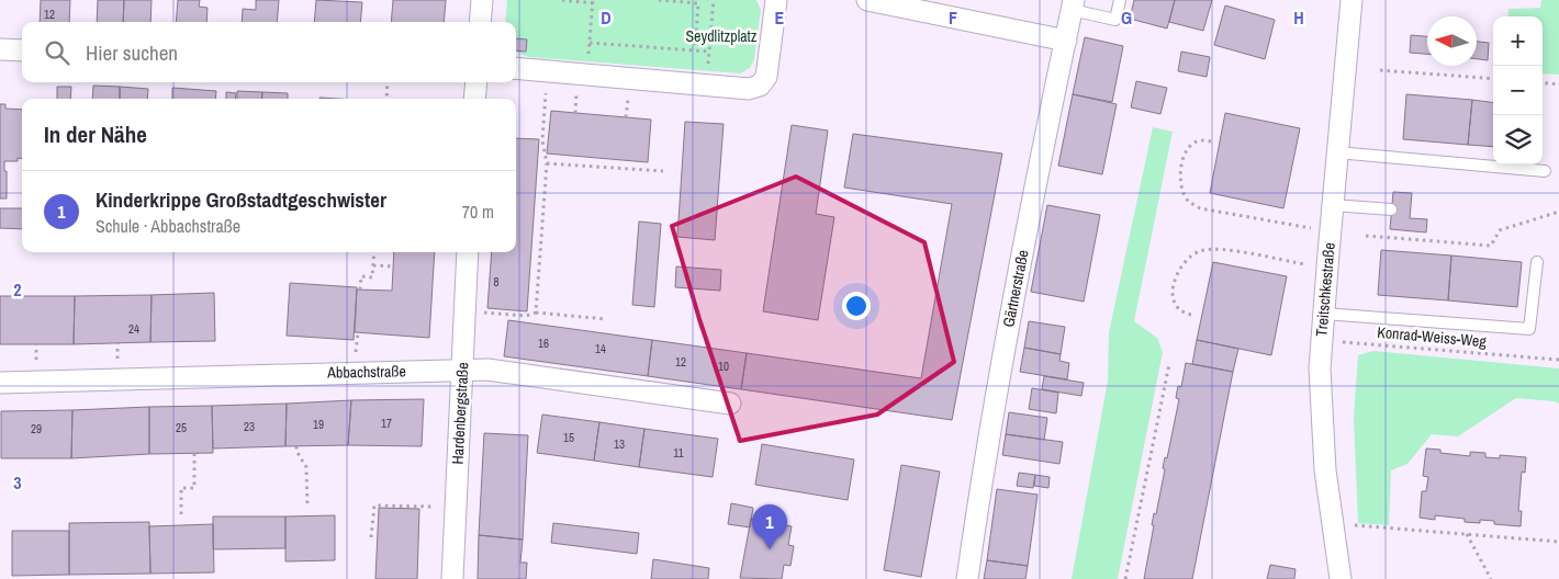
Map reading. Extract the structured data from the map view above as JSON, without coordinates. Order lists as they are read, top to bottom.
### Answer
{
  "streets": {
    "street": [
      "Gärtnerstraße",
      "Treitschkestraße",
      "Abbachstraße",
      "Hardenbergstraße"
    ],
    "path": ["Konrad-Weiss-Weg"]
  },
  "crossings": [
    ["Treitschkestraße", "Konrad-Weiss-Weg"],
    ["Abbachstraße", "Hardenbergstraße"]
  ],
  "parks": ["Seydlitzplatz"],
  "house_numbers": [
    "12",
    "8",
    "24",
    "16",
    "14",
    "12",
    "10",
    "17",
    "19",
    "23",
    "25",
    "29",
    "15",
    "13",
    "11"
  ],
  "north": "left",
  "page": {
    "map_buttons": ["+", "−"],
    "search": "Hier suchen",
    "heading": "In der Nähe",
    "list": [
      {
        "mark": "1",
        "name": "Kinderkrippe Großstadtgeschwister",
        "note": "Schule · Abbachstraße",
        "value": "70 m"
      }
    ],
    "pins": "1"
  },
  "grid": {
    "columns": [
      "D",
      "E",
      "F",
      "G",
      "H"
    ],
    "rows": ["2", "3"]
  }
}
